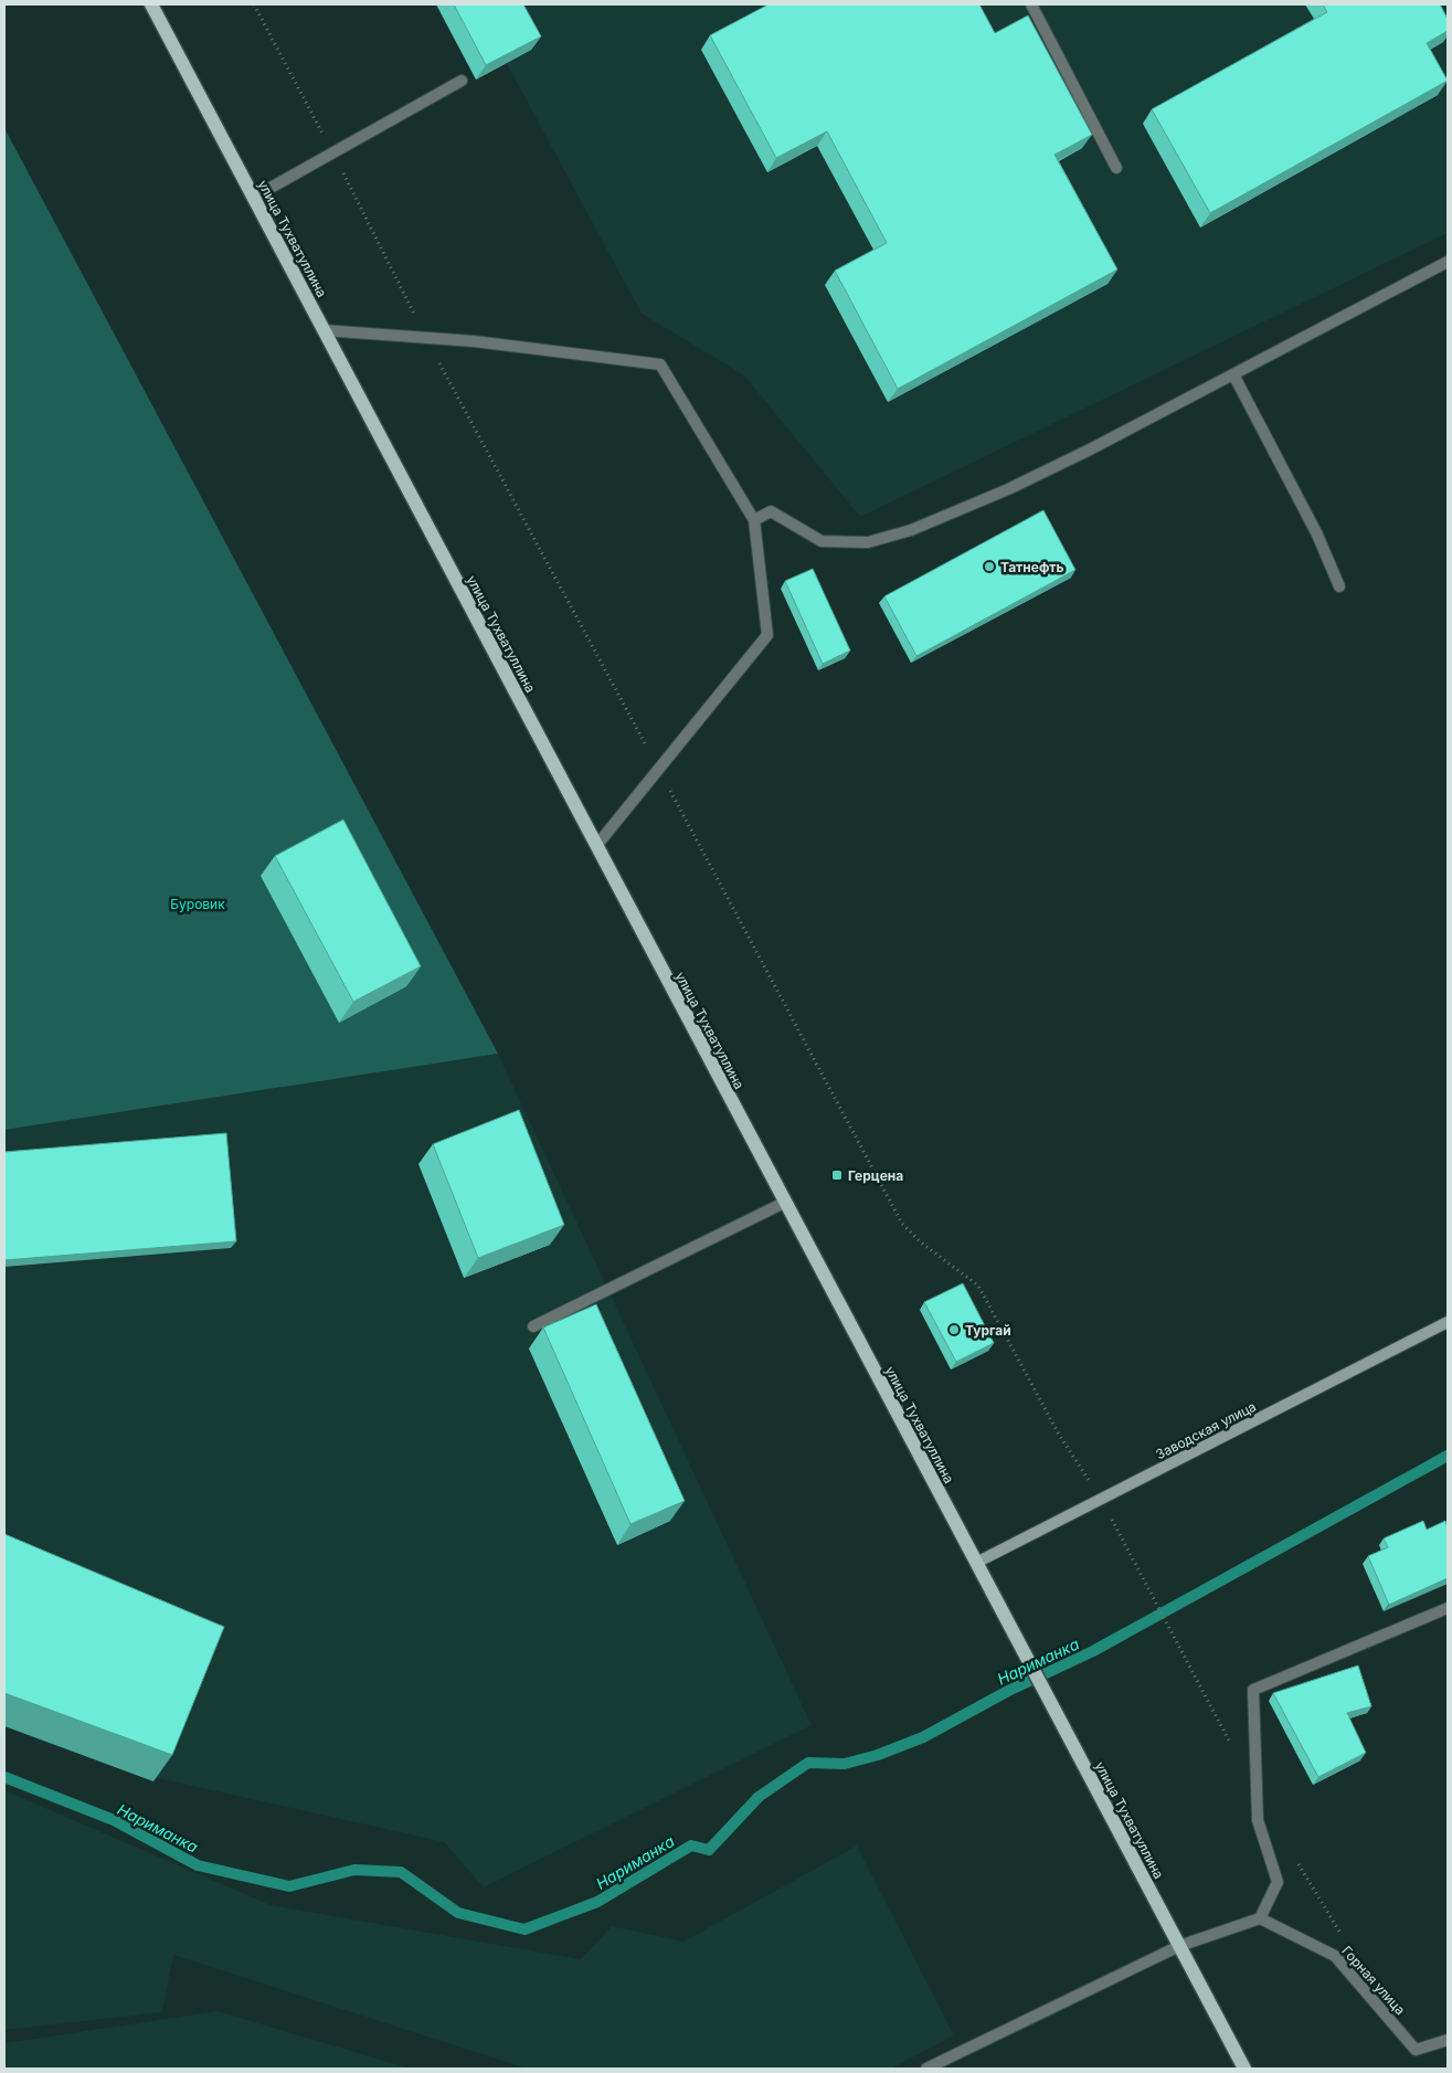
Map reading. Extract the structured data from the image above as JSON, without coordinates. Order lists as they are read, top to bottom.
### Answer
{
  "streets": {
    "main road": ["улица Тухватуллина"],
    "street": ["Заводская улица", "Горная улица"]
  },
  "crossings": [
    ["улица Тухватуллина", "Заводская улица"]
  ],
  "water": ["Нариманка"],
  "parks": ["Буровик"],
  "places": {
    "other": ["Татнефть", "Тургай"],
    "transit": ["Герцена"]
  }
}
